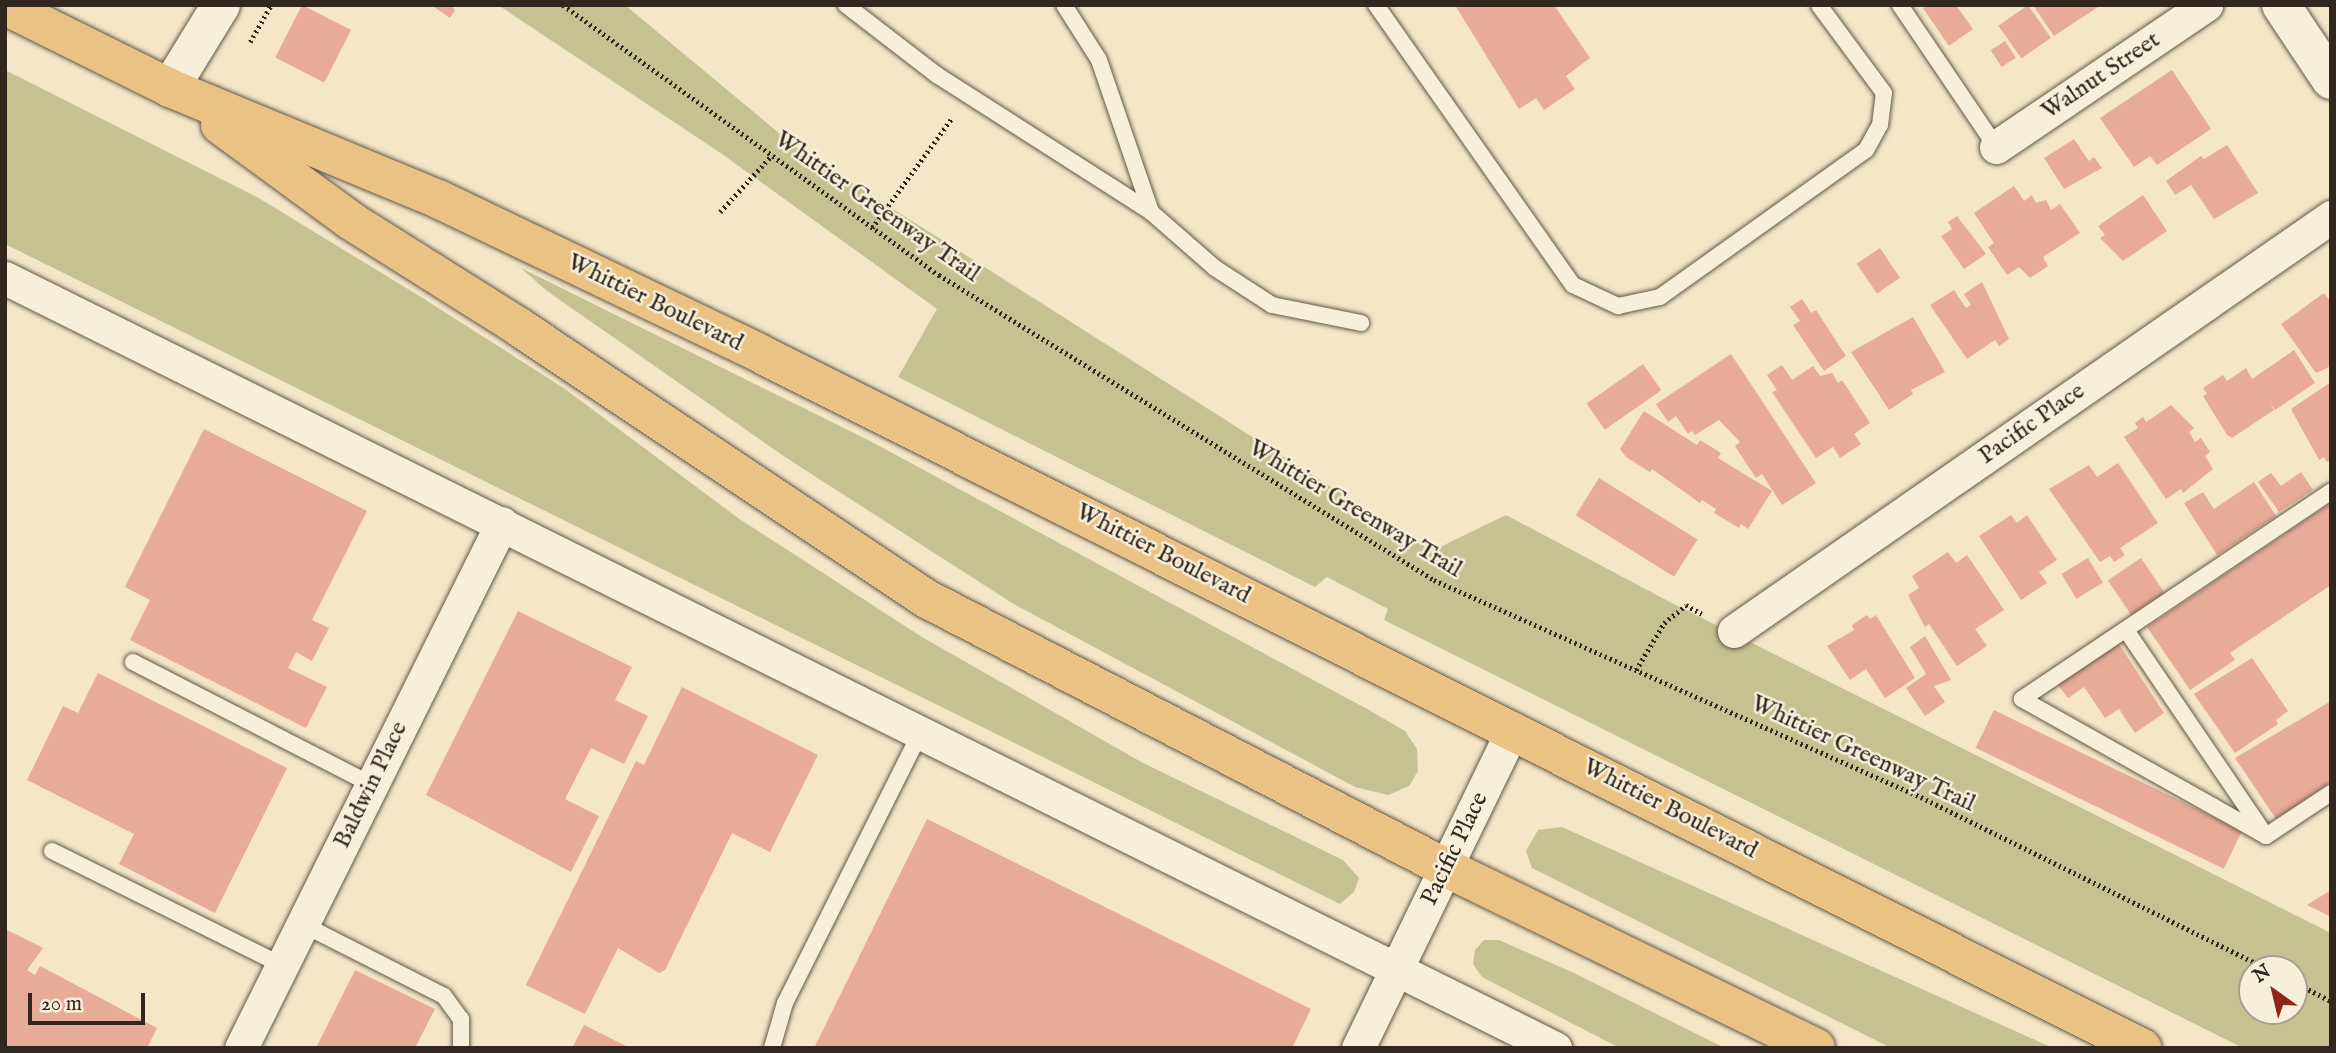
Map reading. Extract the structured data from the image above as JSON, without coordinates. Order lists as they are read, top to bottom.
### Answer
{
  "streets": {
    "main road": ["Whittier Boulevard"],
    "street": ["Walnut Street", "Pacific Place", "Baldwin Place"],
    "path": ["Whittier Greenway Trail"]
  },
  "crossings": [
    ["Whittier Boulevard", "Pacific Place"]
  ],
  "scale_bar": "20 m",
  "north": "top left"
}
